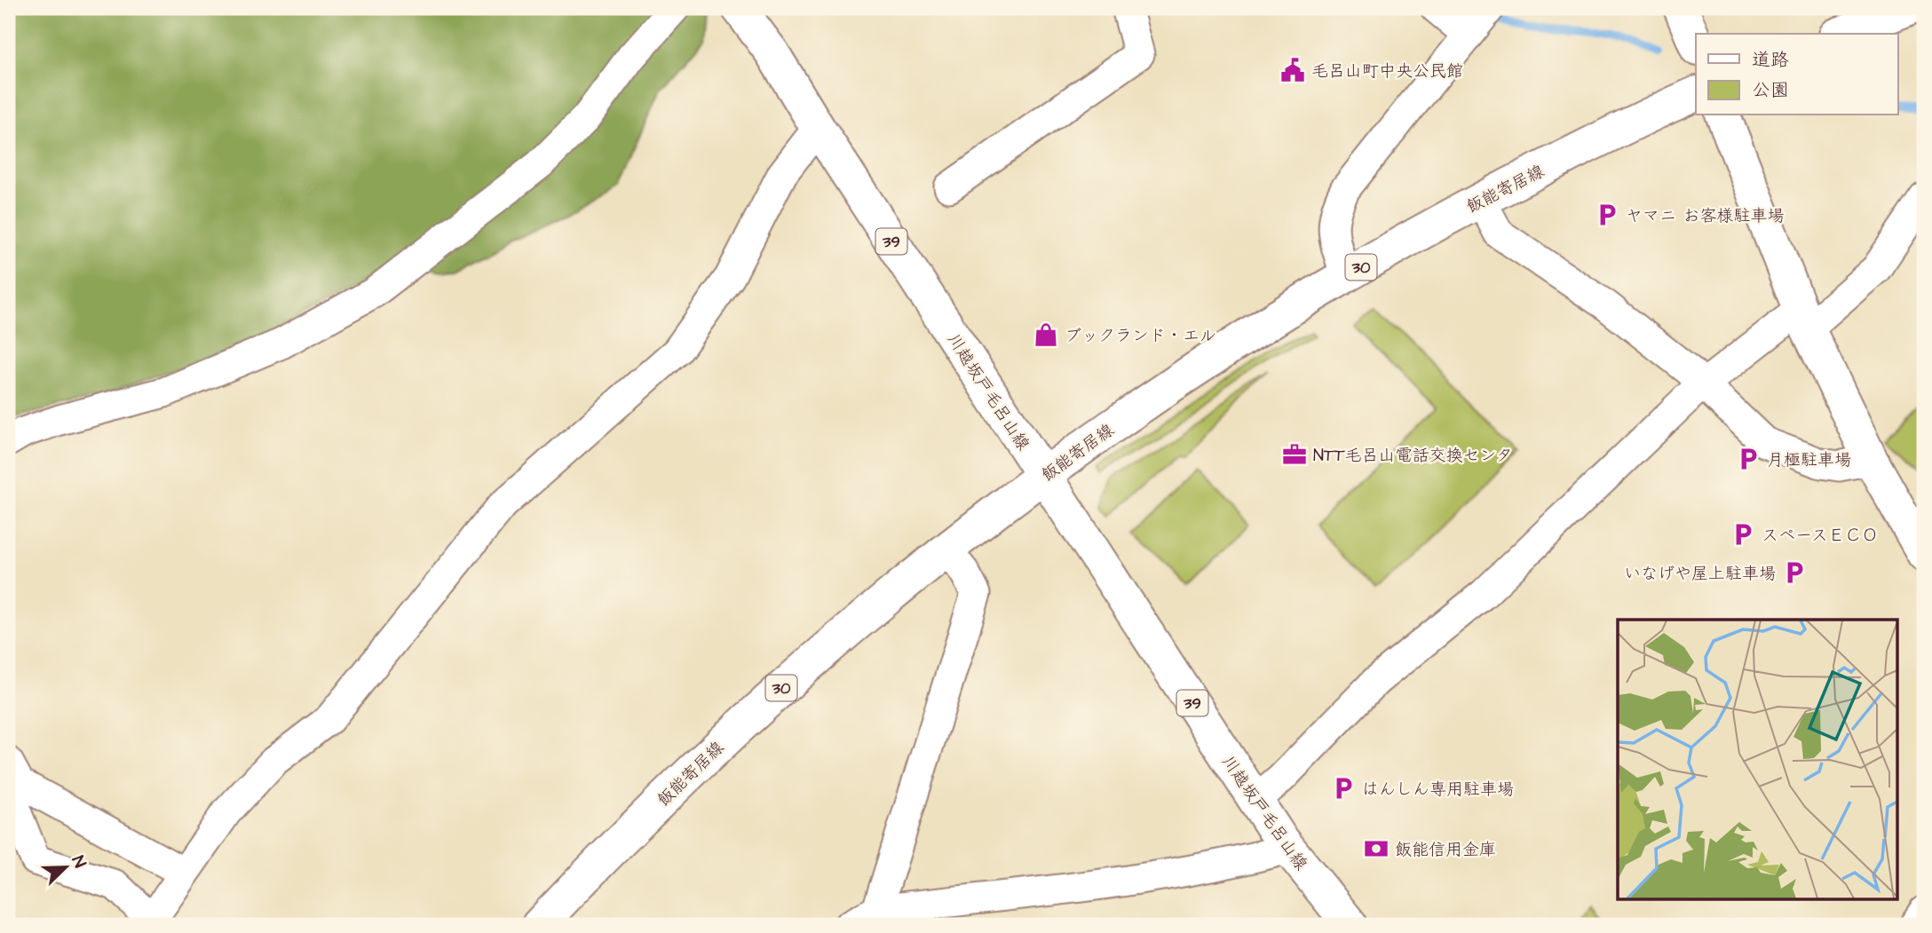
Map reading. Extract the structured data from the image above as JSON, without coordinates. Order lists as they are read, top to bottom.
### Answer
{
  "streets": {
    "main road": [
      "飯能寄居線",
      "39",
      "30",
      "川越坂戸毛呂山線"
    ]
  },
  "crossings": [
    ["飯能寄居線", "川越坂戸毛呂山線"]
  ],
  "places": {
    "public building": ["毛呂山町中央公民館"],
    "parking": [
      "ヤマニ お客様駐車場",
      "月極駐車場",
      "スペースＥＣＯ",
      "いなげや屋上駐車場",
      "はんしん専用駐車場"
    ],
    "shop": ["ブックランド・エル"],
    "office": ["NTT毛呂山電話交換センタ"],
    "bank": ["飯能信用金庫"]
  },
  "legend": ["道路", "公園"],
  "north": "top right"
}
